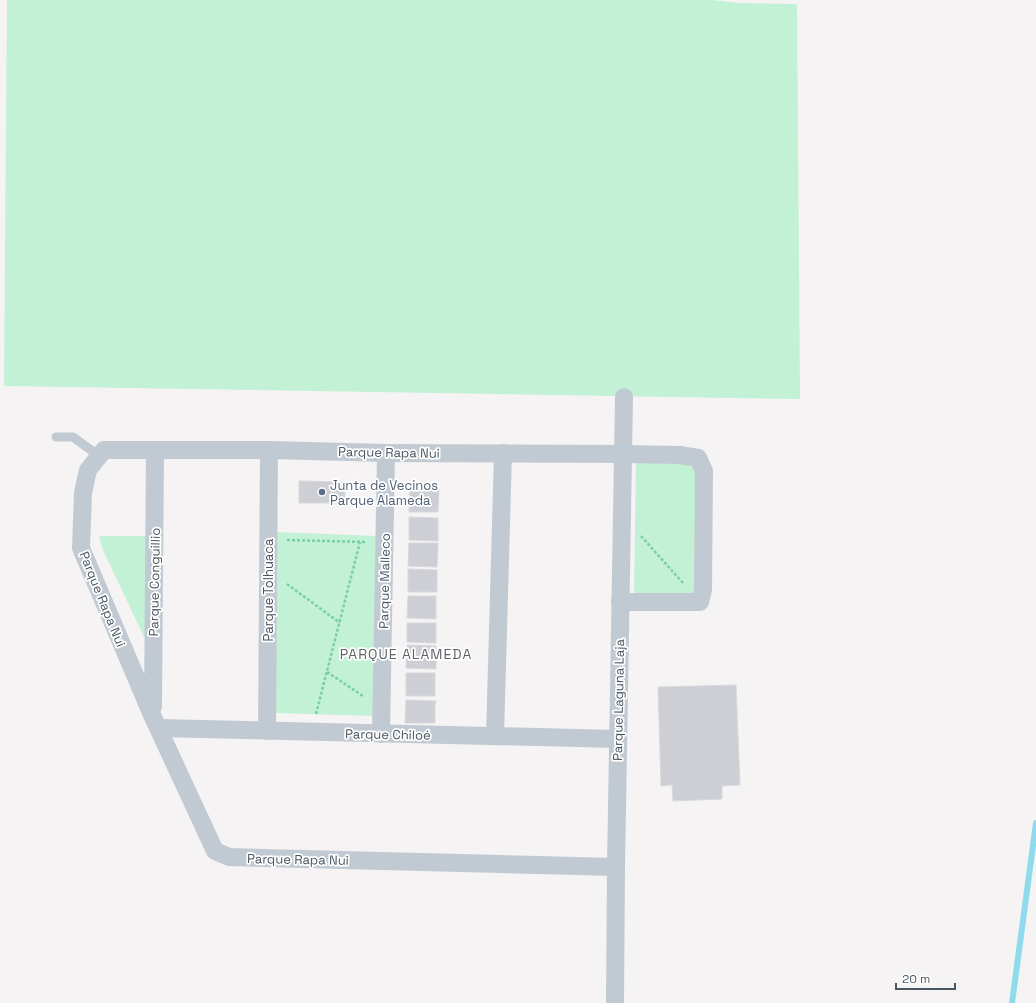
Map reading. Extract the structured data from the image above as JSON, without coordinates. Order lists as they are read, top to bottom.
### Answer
{
  "streets": {
    "street": [
      "Parque Rapa Nui",
      "Parque Malleco",
      "Parque Conguillio",
      "Parque Tolhuaca",
      "Parque Laguna Laja",
      "Parque Chiloé"
    ]
  },
  "crossings": [
    ["Parque Rapa Nui", "Parque Malleco"],
    ["Parque Rapa Nui", "Parque Conguillio"],
    ["Parque Rapa Nui", "Parque Tolhuaca"],
    ["Parque Rapa Nui", "Parque Laguna Laja"],
    ["Parque Rapa Nui", "Parque Chiloé"],
    ["Parque Malleco", "Parque Chiloé"],
    ["Parque Conguillio", "Parque Chiloé"],
    ["Parque Tolhuaca", "Parque Chiloé"],
    ["Parque Laguna Laja", "Parque Chiloé"]
  ],
  "districts": ["PARQUE ALAMEDA"],
  "places": ["Junta de Vecinos Parque Alameda"],
  "scale_bar": "20 m"
}
